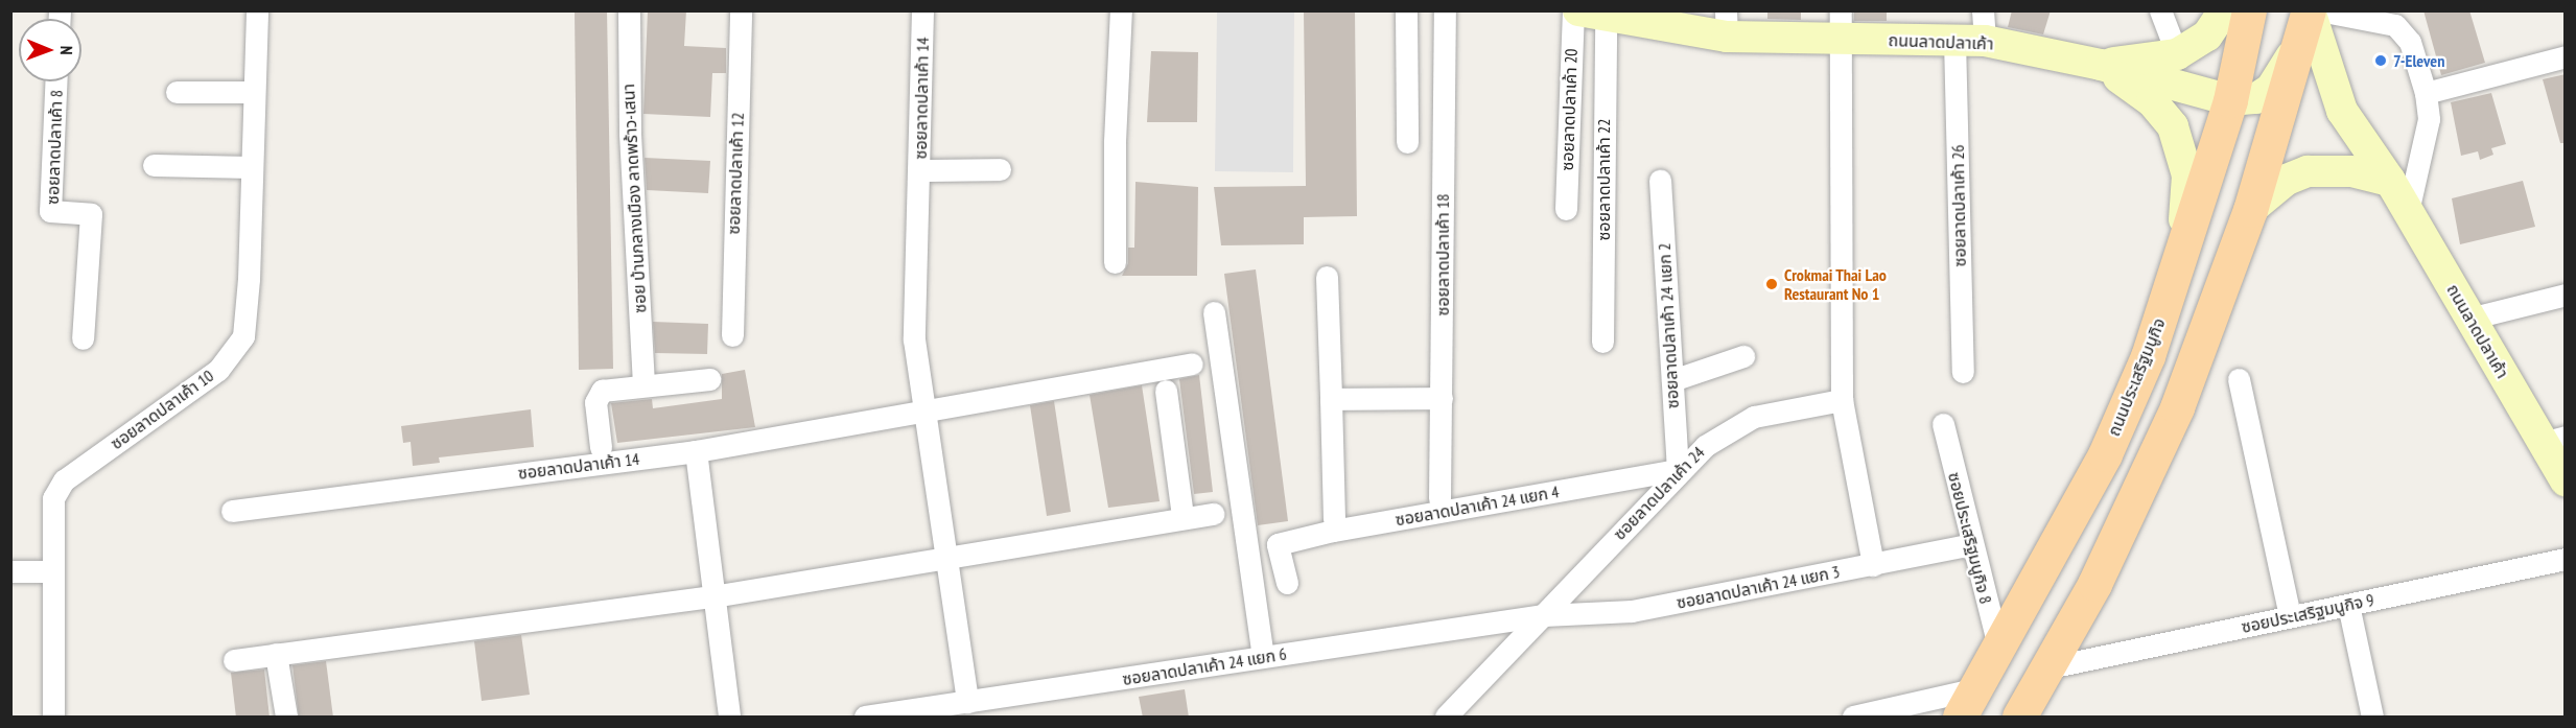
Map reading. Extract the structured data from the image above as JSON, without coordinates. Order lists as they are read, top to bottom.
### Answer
{
  "streets": {
    "main road": ["ถนนลาดปลาเค้า", "ถนนประเสริฐมนูกิจ"],
    "street": [
      "ซอยลาดปลาเค้า 14",
      "ซอยลาดปลาเค้า 20",
      "ซอยลาดปลาเค้า 8",
      "ซอยลาดปลาเค้า 12",
      "ซอยลาดปลาเค้า 22",
      "ซอย บ้านกลางเมือง ลาดพร้าว-เสนา",
      "ซอยลาดปลาเค้า 26",
      "ซอยลาดปลาเค้า 18",
      "ซอยลาดปลาเค้า 24 แยก 2",
      "ซอยลาดปลาเค้า 10",
      "ซอยลาดปลาเค้า 24",
      "ซอยลาดปลาเค้า 24 แยก 4",
      "ซอยประเสริฐมนูกิจ 8",
      "ซอยลาดปลาเค้า 24 แยก 3",
      "ซอยประเสริฐมนูกิจ 9",
      "ซอยลาดปลาเค้า 24 แยก 6"
    ]
  },
  "crossings": [
    ["ถนนลาดปลาเค้า", "ซอยลาดปลาเค้า 22"],
    ["ถนนลาดปลาเค้า", "ซอยลาดปลาเค้า 26"],
    ["ถนนลาดปลาเค้า", "ถนนประเสริฐมนูกิจ"],
    ["ซอยลาดปลาเค้า 14", "ซอยลาดปลาเค้า 24 แยก 6"],
    ["ซอยลาดปลาเค้า 24 แยก 2", "ซอยลาดปลาเค้า 24"],
    ["ซอยลาดปลาเค้า 24 แยก 2", "ซอยลาดปลาเค้า 24 แยก 4"],
    ["ถนนประเสริฐมนูกิจ", "ซอยประเสริฐมนูกิจ 8"],
    ["ซอยลาดปลาเค้า 24", "ซอยลาดปลาเค้า 24 แยก 4"],
    ["ซอยลาดปลาเค้า 24", "ซอยลาดปลาเค้า 24 แยก 3"],
    ["ซอยลาดปลาเค้า 24", "ซอยลาดปลาเค้า 24 แยก 6"],
    ["ซอยประเสริฐมนูกิจ 8", "ซอยลาดปลาเค้า 24 แยก 3"],
    ["ซอยลาดปลาเค้า 24 แยก 3", "ซอยลาดปลาเค้า 24 แยก 6"]
  ],
  "places": ["7-Eleven", "Crokmai Thai Lao Restaurant No 1"],
  "north": "right"
}
